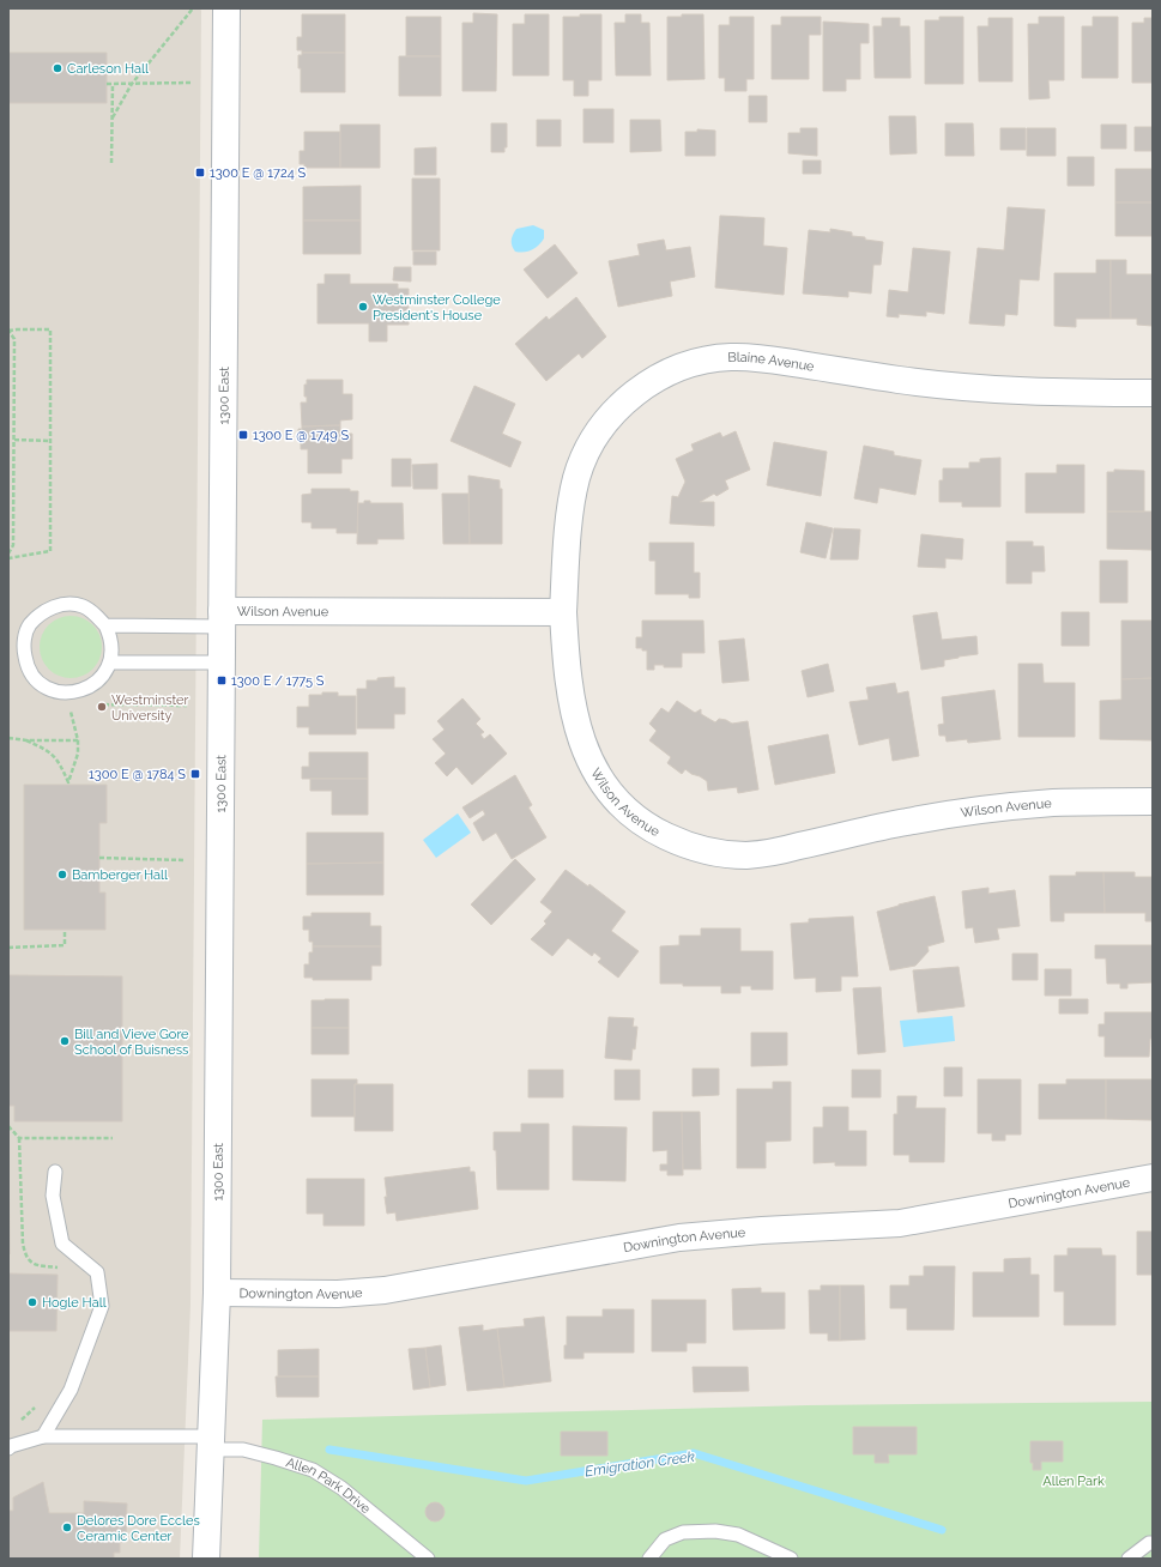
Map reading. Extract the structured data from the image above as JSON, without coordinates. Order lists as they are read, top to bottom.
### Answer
{
  "streets": {
    "street": [
      "Blaine Avenue",
      "1300 East",
      "Wilson Avenue",
      "Downington Avenue"
    ],
    "lane": ["Allen Park Drive"]
  },
  "crossings": [
    ["Blaine Avenue", "Wilson Avenue"],
    ["1300 East", "Wilson Avenue"],
    ["1300 East", "Downington Avenue"],
    ["1300 East", "Allen Park Drive"]
  ],
  "water": ["Emigration Creek"],
  "parks": ["Allen Park"],
  "places": {
    "other": [
      "Carleson Hall",
      "Westminster College President's House",
      "Westminster University",
      "Bamberger Hall",
      "Bill and Vieve Gore School of Buisness",
      "Hogle Hall",
      "Delores Dore Eccles Ceramic Center"
    ],
    "transit": [
      "1300 E @ 1724 S",
      "1300 E @ 1749 S",
      "1300 E / 1775 S",
      "1300 E @ 1784 S"
    ]
  }
}
